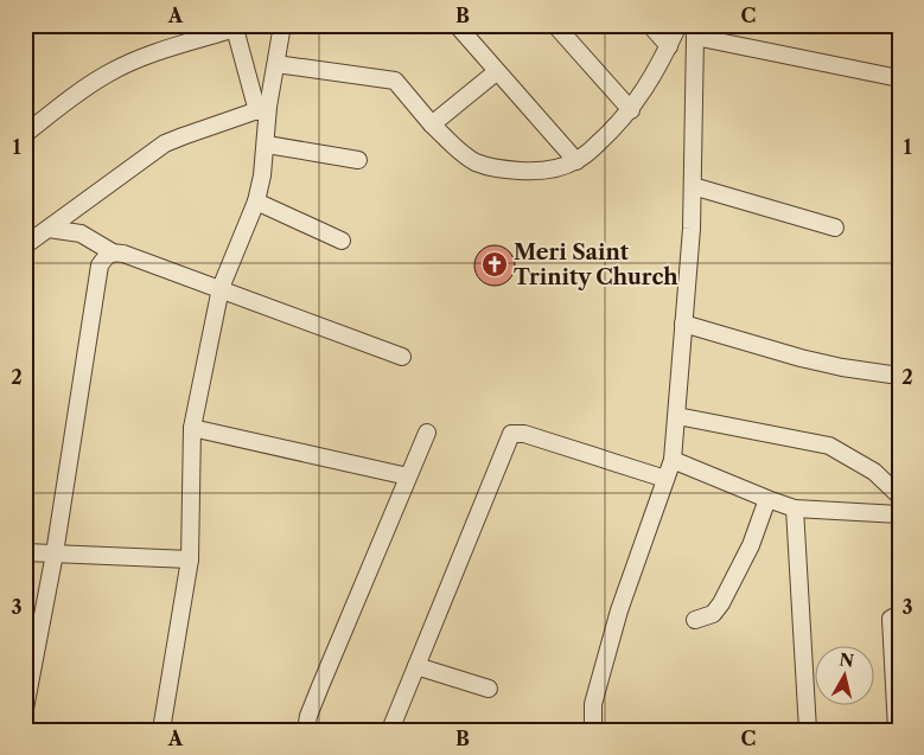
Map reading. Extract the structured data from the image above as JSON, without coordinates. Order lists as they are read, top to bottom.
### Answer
{
  "places": {
    "church": ["Meri Saint Trinity Church"]
  },
  "north": "top",
  "grid": {
    "columns": ["A", "B", "C"],
    "rows": ["1", "2", "3"]
  }
}
